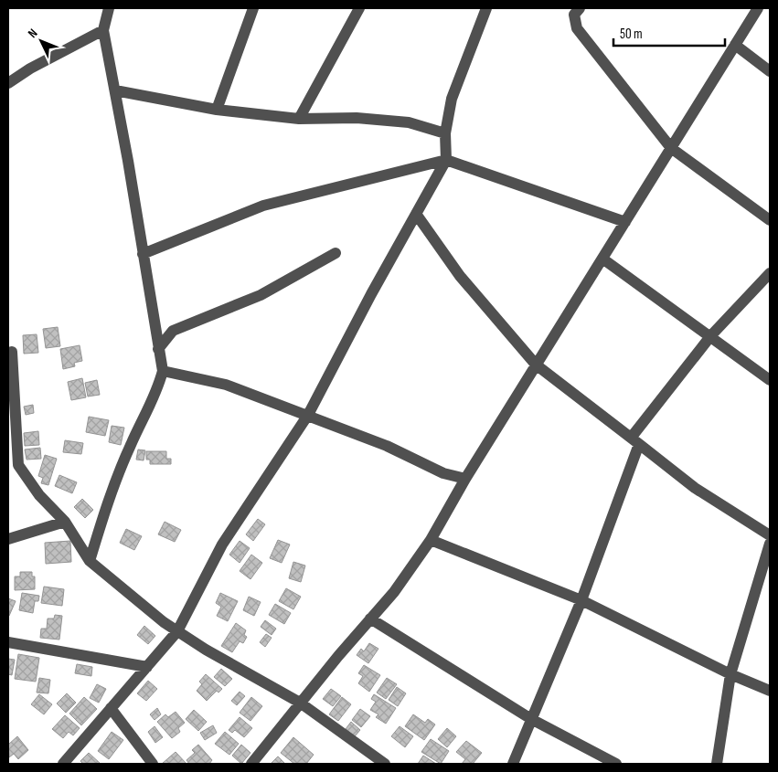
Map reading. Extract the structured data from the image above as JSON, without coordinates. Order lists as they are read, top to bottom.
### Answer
{
  "scale_bar": "50 m",
  "north": "top left"
}
